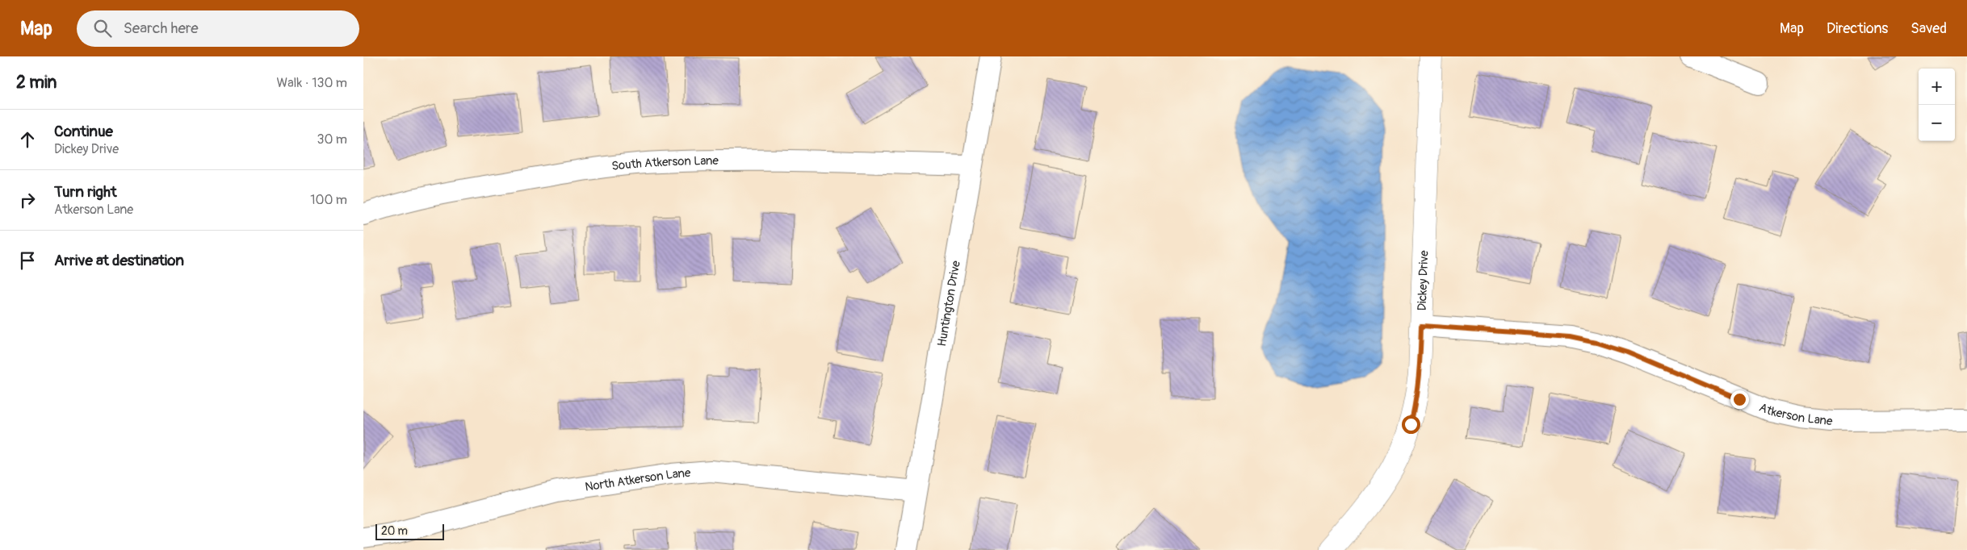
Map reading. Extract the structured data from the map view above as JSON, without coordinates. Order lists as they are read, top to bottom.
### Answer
{
  "streets": {
    "street": [
      "South Atkerson Lane",
      "Dickey Drive",
      "Huntington Drive",
      "Atkerson Lane",
      "North Atkerson Lane"
    ]
  },
  "crossings": [
    ["South Atkerson Lane", "Huntington Drive"],
    ["Dickey Drive", "Atkerson Lane"],
    ["Huntington Drive", "North Atkerson Lane"]
  ],
  "scale_bar": "20 m",
  "page": {
    "header": "Map",
    "search": "Search here",
    "nav": ["Map", "Directions", "Saved"],
    "heading": ["2 min", "Walk · 130 m"],
    "map_buttons": ["+", "−"],
    "list": [
      ["Continue", "Dickey Drive", "30 m"],
      ["Turn right", "Atkerson Lane", "100 m"],
      "Arrive at destination"
    ],
    "scale": "20 m"
  }
}
